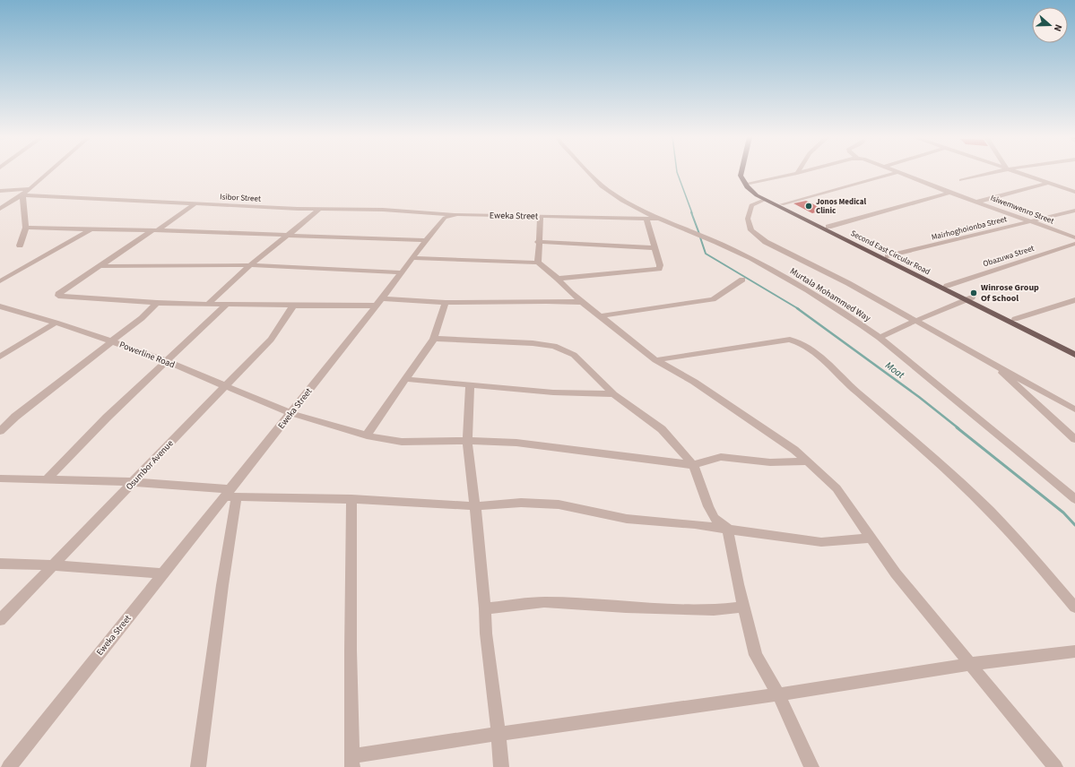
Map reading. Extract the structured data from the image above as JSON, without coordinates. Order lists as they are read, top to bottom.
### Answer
{
  "streets": {
    "main road": ["Second East Circular Road"],
    "street": [
      "Isibor Street",
      "Isiwemwenro Street",
      "Eweka Street",
      "Mairhoghoionba Street",
      "Obazuwa Street",
      "Murtala Mohammed Way",
      "Powerline Road",
      "Osumbor Avenue"
    ]
  },
  "crossings": [
    ["Isibor Street", "Eweka Street"],
    ["Isiwemwenro Street", "Mairhoghoionba Street"],
    ["Eweka Street", "Murtala Mohammed Way"],
    ["Eweka Street", "Powerline Road"],
    ["Mairhoghoionba Street", "Second East Circular Road"],
    ["Second East Circular Road", "Obazuwa Street"],
    ["Powerline Road", "Osumbor Avenue"]
  ],
  "water": ["Moat"],
  "places": ["Jonos Medical Clinic", "Winrose Group Of School"],
  "north": "right"
}
